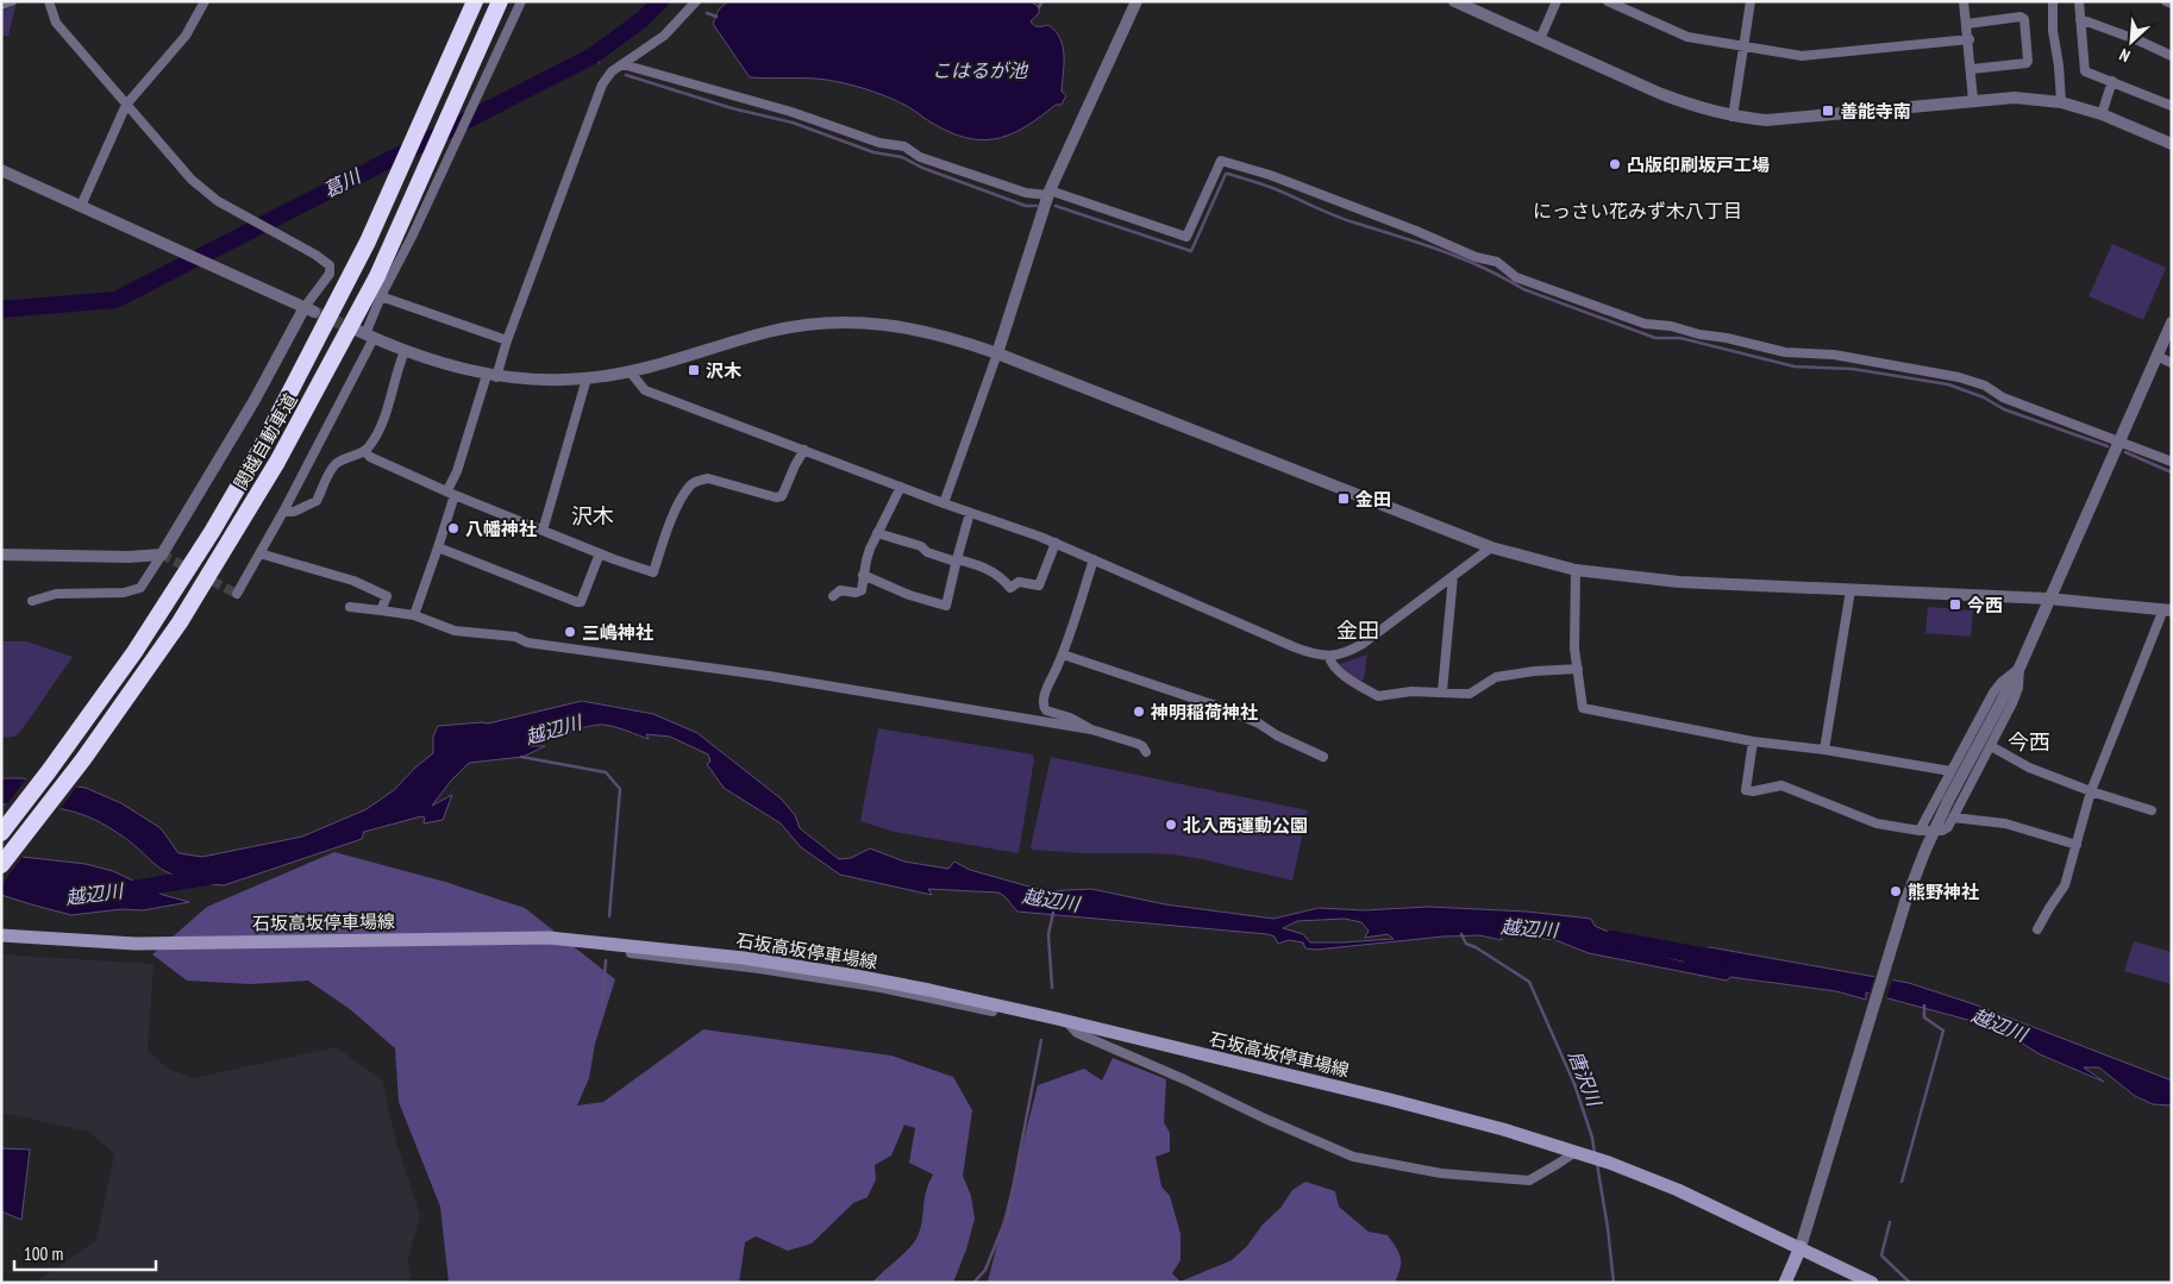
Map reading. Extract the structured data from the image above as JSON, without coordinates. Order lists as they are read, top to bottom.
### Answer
{
  "streets": {
    "highway": ["関越自動車道"],
    "main road": ["石坂高坂停車場線"]
  },
  "districts": [
    "にっさい花みず木八丁目",
    "沢木",
    "金田",
    "今西"
  ],
  "water": [
    "こはるが池",
    "葛川",
    "越辺川",
    "唐沢川"
  ],
  "places": {
    "transit": [
      "善能寺南",
      "沢木",
      "金田",
      "今西"
    ],
    "other": [
      "凸版印刷坂戸工場",
      "八幡神社",
      "三嶋神社",
      "神明稲荷神社",
      "北入西運動公園",
      "熊野神社"
    ]
  },
  "scale_bar": "100 m",
  "north": "bottom left"
}
